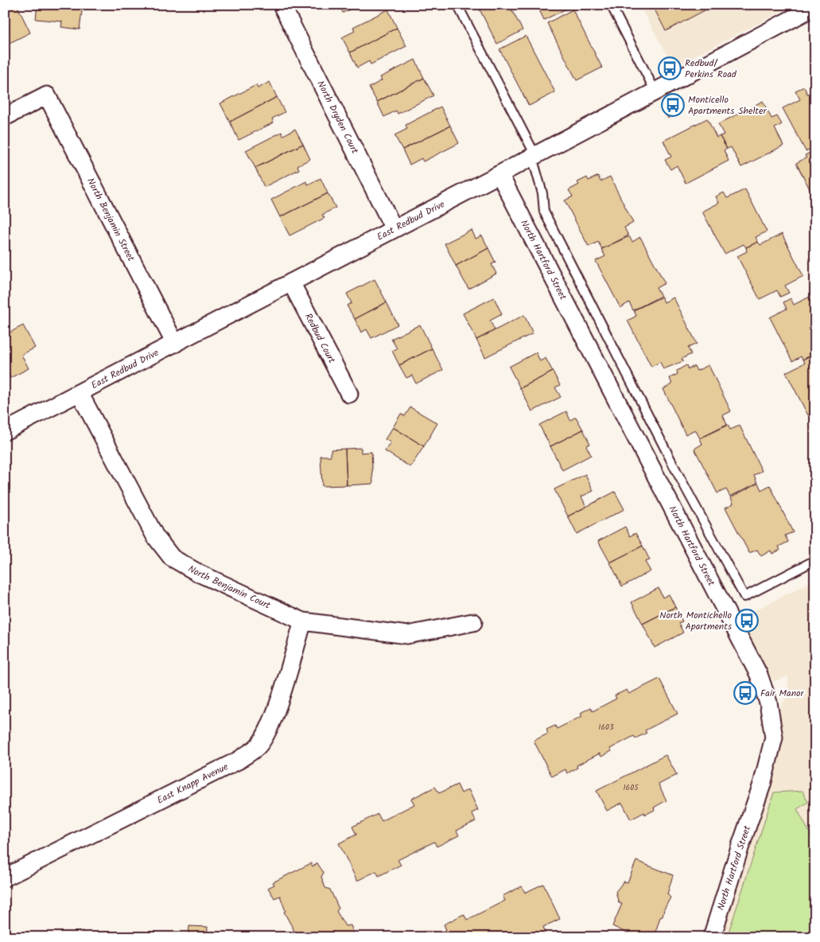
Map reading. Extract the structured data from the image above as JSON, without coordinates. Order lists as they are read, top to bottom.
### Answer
{
  "streets": {
    "street": [
      "North Dryden Court",
      "North Benjamin Street",
      "East Redbud Drive",
      "North Hartford Street",
      "Redbud Court",
      "North Benjamin Court",
      "East Knapp Avenue"
    ]
  },
  "crossings": [
    ["North Dryden Court", "East Redbud Drive"],
    ["North Benjamin Street", "East Redbud Drive"],
    ["East Redbud Drive", "North Hartford Street"],
    ["East Redbud Drive", "Redbud Court"],
    ["East Redbud Drive", "North Benjamin Court"],
    ["North Benjamin Court", "East Knapp Avenue"]
  ],
  "places": {
    "bus stop": [
      "Redbud/ Perkins Road",
      "Monticello Apartments Shelter",
      "North Montichello Apartments",
      "Fair Manor"
    ]
  },
  "house_numbers": ["1603", "1605"]
}
